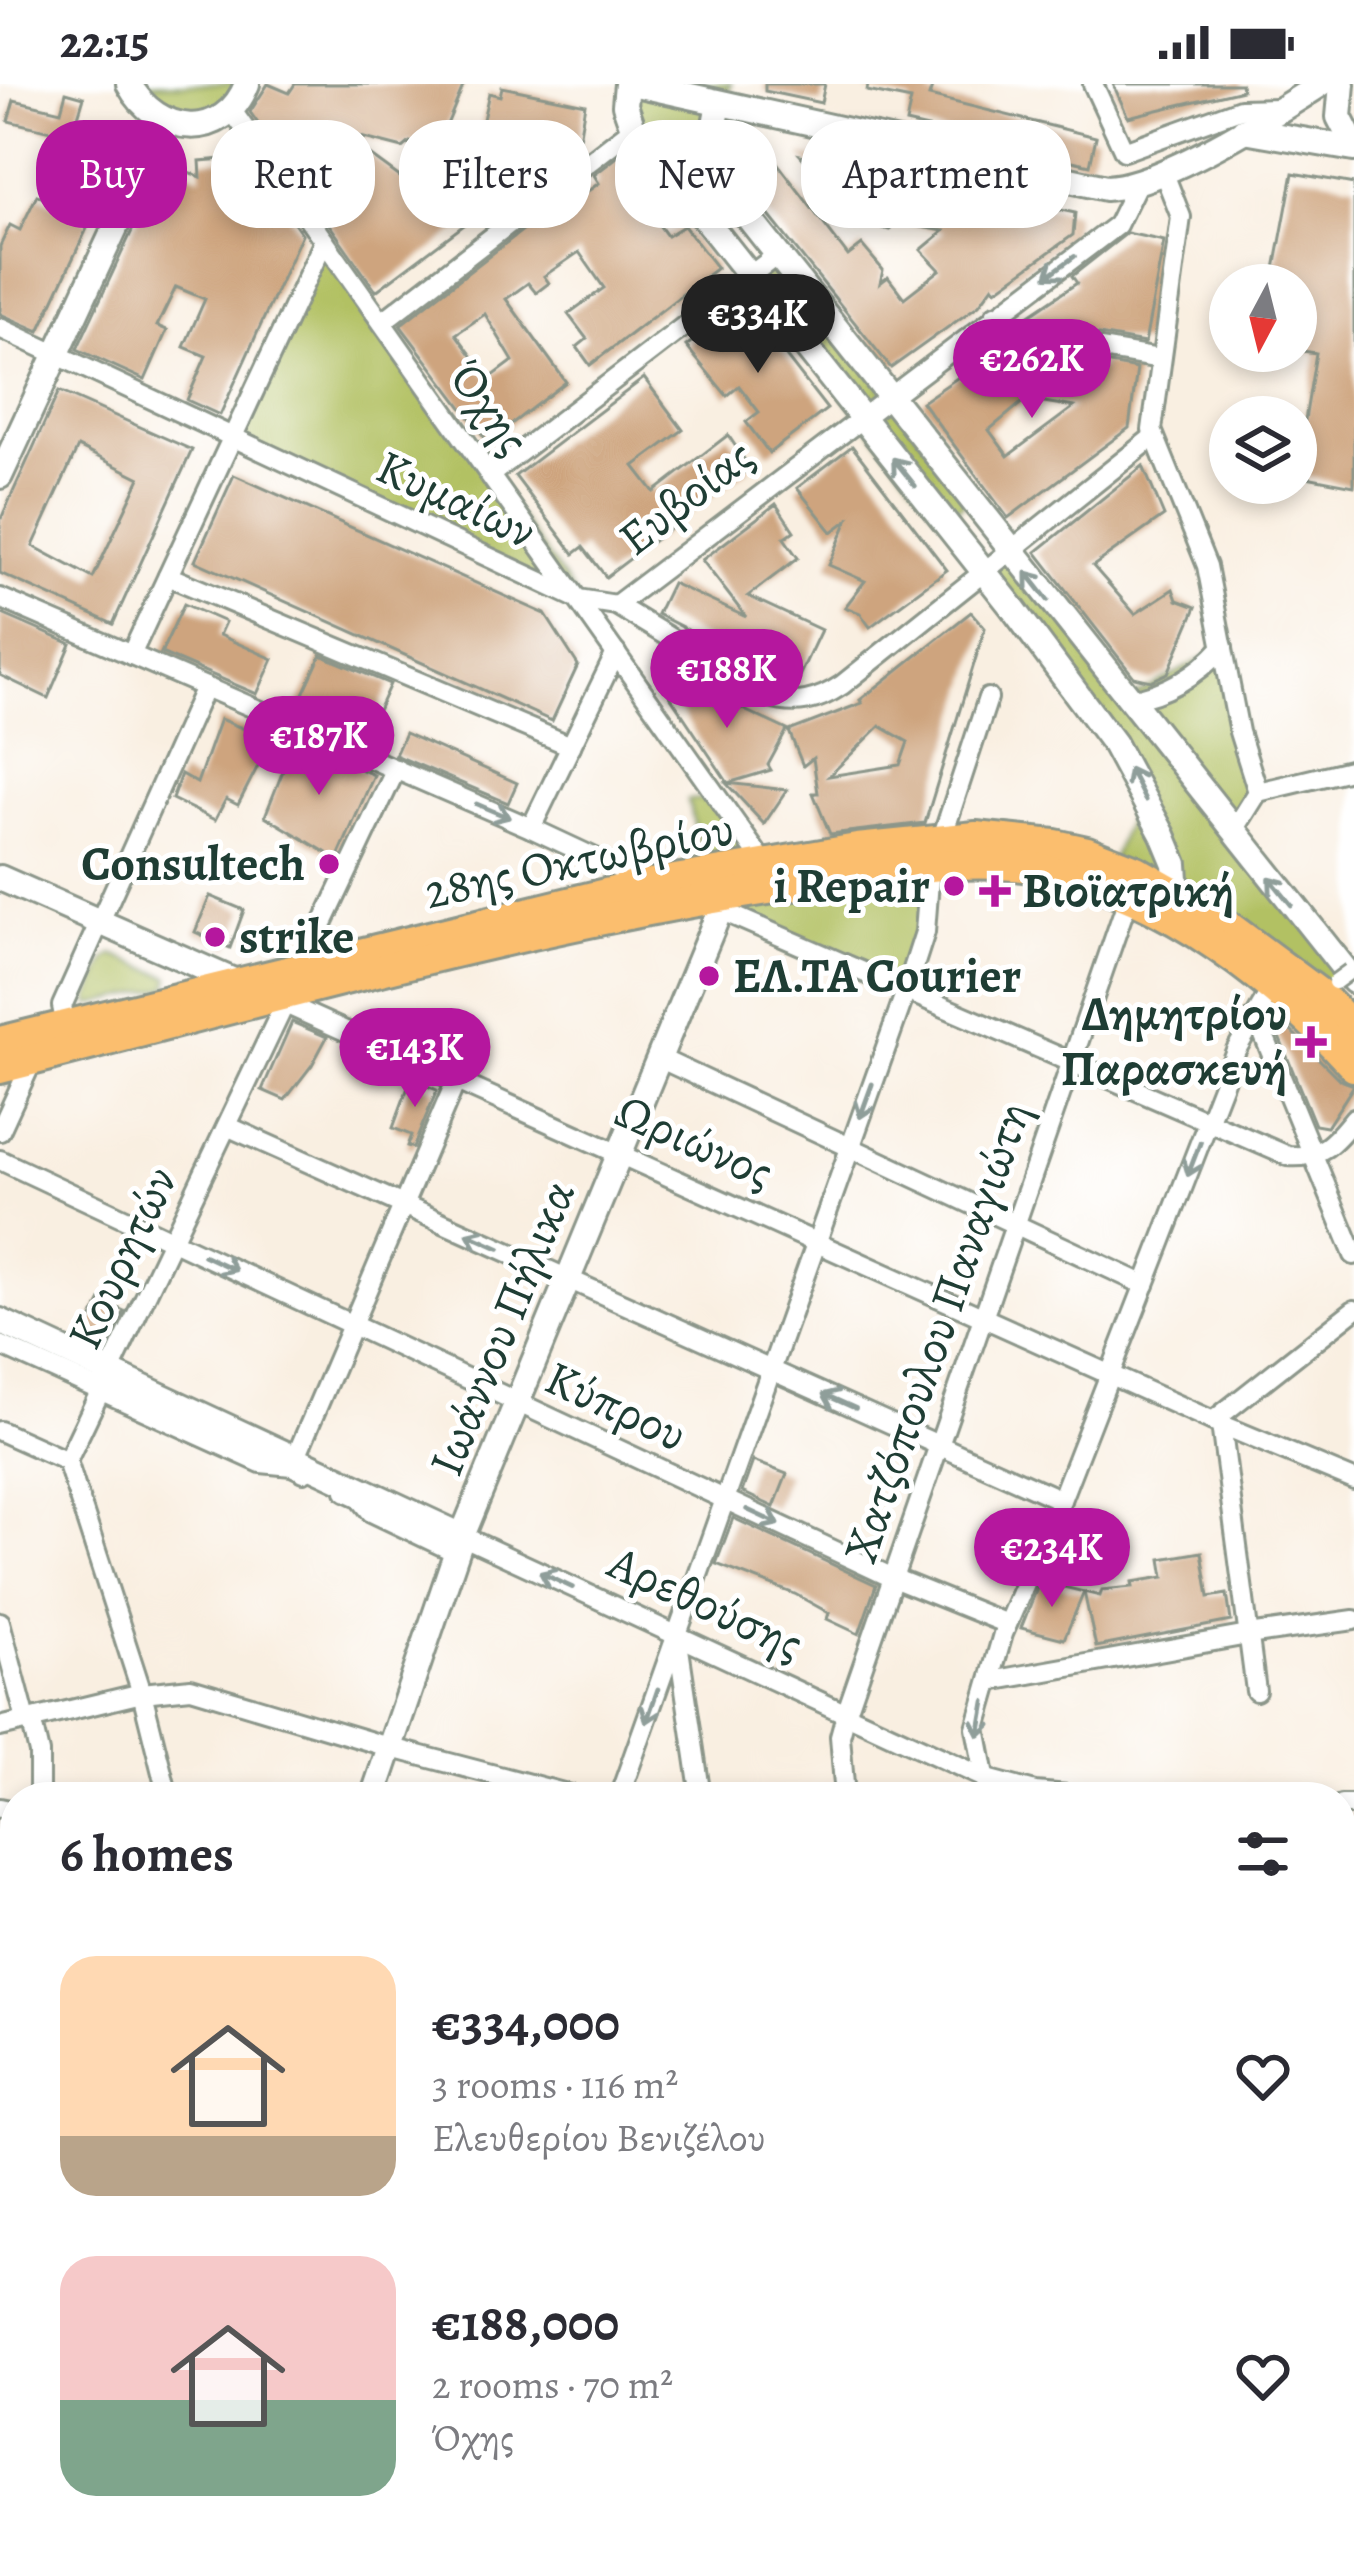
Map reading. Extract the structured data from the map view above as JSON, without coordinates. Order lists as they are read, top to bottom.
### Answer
{
  "streets": {
    "main road": ["28ης Οκτωβρίου"],
    "street": [
      "Όχης",
      "Ευβοίας",
      "Κυμαίων",
      "Ωριώνος",
      "Κουρητών",
      "Ιωάννου Πήλικα",
      "Χατζόπουλου Παναγιώτη",
      "Κύπρου",
      "Αρεθούσης"
    ]
  },
  "crossings": [
    ["Όχης", "Κυμαίων"],
    ["Όχης", "28ης Οκτωβρίου"],
    ["Ευβοίας", "Κυμαίων"],
    ["28ης Οκτωβρίου", "Ωριώνος"],
    ["28ης Οκτωβρίου", "Κουρητών"],
    ["28ης Οκτωβρίου", "Ιωάννου Πήλικα"],
    ["28ης Οκτωβρίου", "Χατζόπουλου Παναγιώτη"],
    ["Ωριώνος", "Κουρητών"],
    ["Ωριώνος", "Ιωάννου Πήλικα"],
    ["Ωριώνος", "Χατζόπουλου Παναγιώτη"],
    ["Κουρητών", "Κύπρου"],
    ["Κουρητών", "Αρεθούσης"],
    ["Ιωάννου Πήλικα", "Κύπρου"],
    ["Ιωάννου Πήλικα", "Αρεθούσης"],
    ["Χατζόπουλου Παναγιώτη", "Κύπρου"],
    ["Χατζόπουλου Παναγιώτη", "Αρεθούσης"]
  ],
  "places": {
    "other": [
      "Consultech",
      "i Repair",
      "strike",
      "ΕΛ.ΤΑ Courier"
    ],
    "health": ["Βιοϊατρική", "Δημητρίου Παρασκευή"]
  },
  "north": "bottom",
  "page": {
    "status": "22:15",
    "chip": [
      "Buy",
      "Rent",
      "Filters",
      "New",
      "Apartment"
    ],
    "price": [
      "€334K",
      "€262K",
      "€188K",
      "€187K",
      "€143K",
      "€234K"
    ],
    "heading": "6 homes",
    "list": [
      {
        "name": "€334,000",
        "note": "3 rooms · 116 m² · Ελευθερίου Βενιζέλου"
      },
      {
        "name": "€188,000",
        "note": "2 rooms · 70 m² · Όχης"
      }
    ]
  }
}
